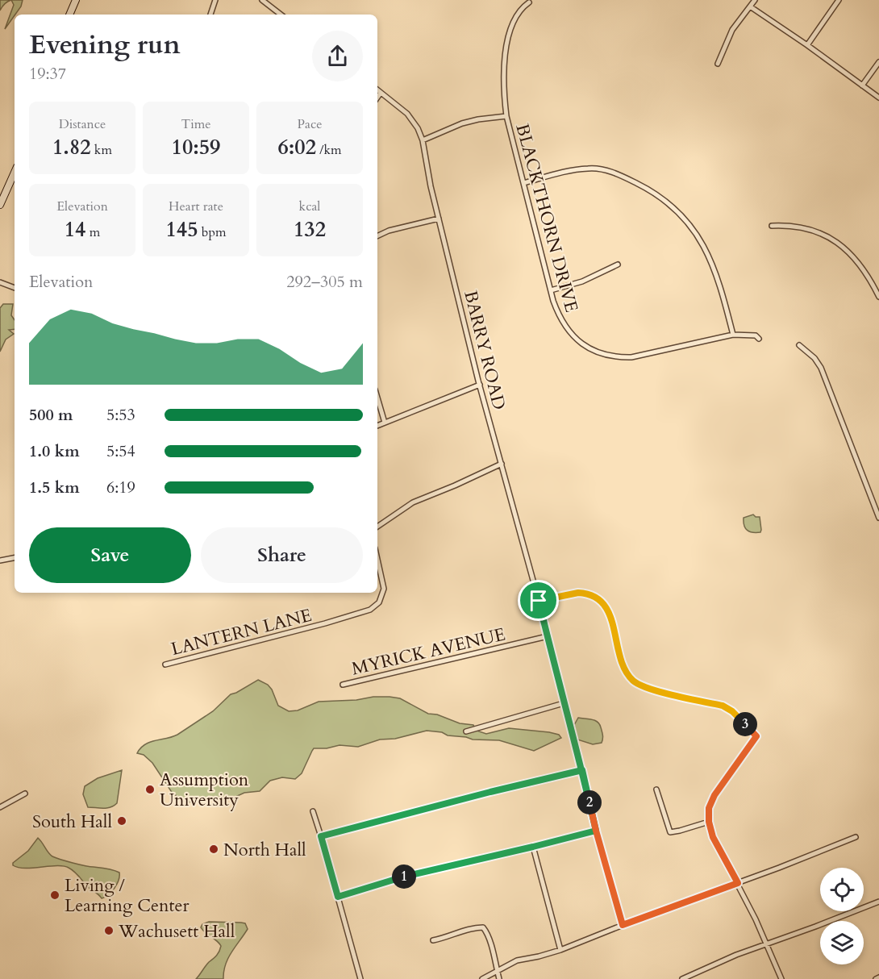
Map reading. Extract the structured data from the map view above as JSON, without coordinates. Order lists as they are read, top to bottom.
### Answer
{
  "streets": {
    "street": [
      "BLACKTHORN DRIVE",
      "BARRY ROAD",
      "LANTERN LANE",
      "MYRICK AVENUE"
    ]
  },
  "crossings": [
    ["BARRY ROAD", "MYRICK AVENUE"]
  ],
  "places": [
    "Assumption University",
    "South Hall",
    "North Hall",
    "Living / Learning Center",
    "Wachusett Hall"
  ],
  "page": {
    "heading": ["Evening run", "19:37"],
    "stats": [
      ["Distance", "1.82 km"],
      ["Time", "10:59"],
      ["Pace", "6:02 /km"],
      ["Elevation", "14 m"],
      ["Heart rate", "145 bpm"],
      ["kcal", "132"]
    ],
    "chart": ["Elevation", "292–305 m"],
    "list": [
      {
        "name": "500 m",
        "note": "5:53"
      },
      {
        "name": "1.0 km",
        "note": "5:54"
      },
      {
        "name": "1.5 km",
        "note": "6:19"
      }
    ],
    "buttons": ["Save", "Share"],
    "pins": ["3", "2", "1"]
  }
}
